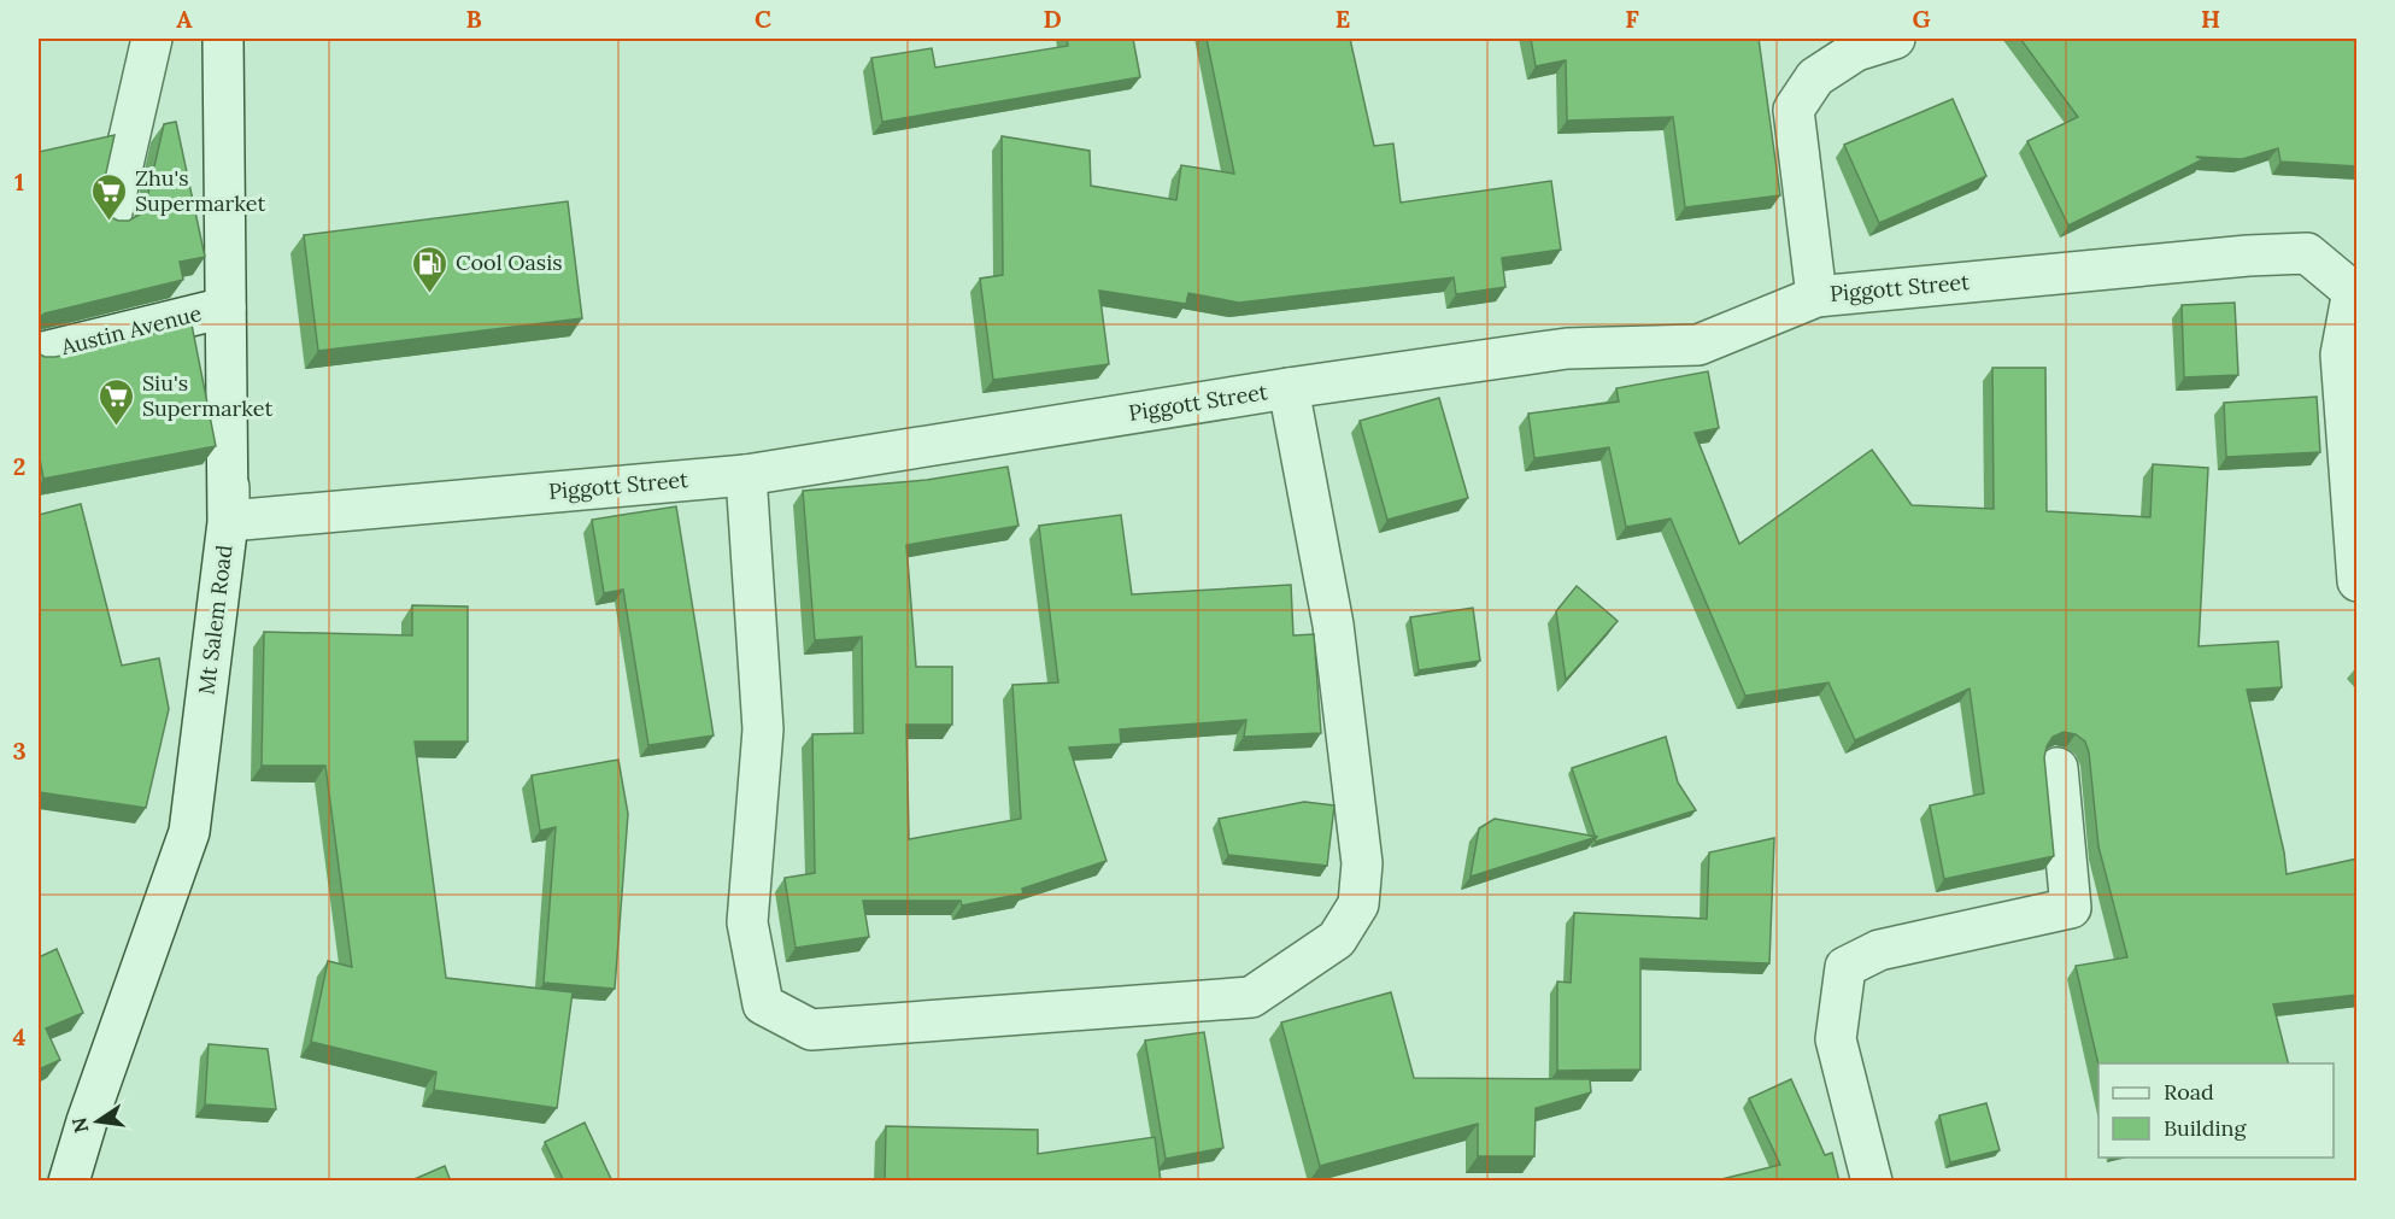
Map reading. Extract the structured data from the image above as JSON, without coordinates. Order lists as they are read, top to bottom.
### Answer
{
  "streets": {
    "street": ["Piggott Street", "Austin Avenue", "Mt Salem Road"]
  },
  "crossings": [
    ["Piggott Street", "Austin Avenue"],
    ["Piggott Street", "Mt Salem Road"],
    ["Austin Avenue", "Mt Salem Road"]
  ],
  "places": {
    "supermarket": ["Zhu's Supermarket", "Siu's Supermarket"],
    "fuel station": ["Cool Oasis"]
  },
  "legend": ["Road", "Building"],
  "north": "left",
  "grid": {
    "columns": [
      "A",
      "B",
      "C",
      "D",
      "E",
      "F",
      "G",
      "H"
    ],
    "rows": [
      "1",
      "2",
      "3",
      "4"
    ]
  }
}
